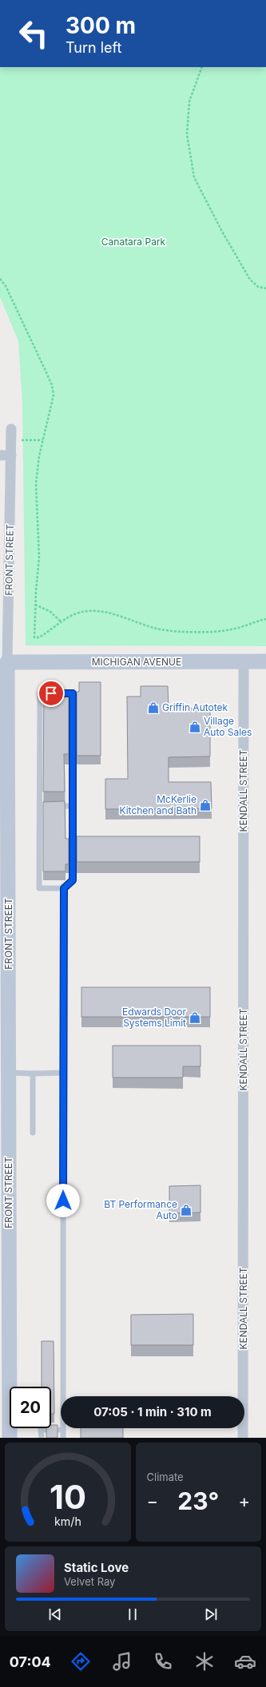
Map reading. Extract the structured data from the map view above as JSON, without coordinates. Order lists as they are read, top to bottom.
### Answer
{
  "streets": {
    "main road": ["FRONT STREET", "MICHIGAN AVENUE"],
    "street": ["KENDALL STREET"]
  },
  "crossings": [
    ["FRONT STREET", "MICHIGAN AVENUE"],
    ["MICHIGAN AVENUE", "KENDALL STREET"]
  ],
  "parks": ["Canatara Park"],
  "places": {
    "shop": [
      "Griffin Autotek",
      "Village Auto Sales",
      "McKerlie Kitchen and Bath",
      "Edwards Door Systems Limit",
      "BT Performance Auto"
    ]
  },
  "page": {
    "turn": ["300 m", "Turn left"],
    "limit": "20",
    "trip": "07:05 · 1 min · 310 m",
    "tile": "Climate",
    "heat": ["−", "23°", "+"],
    "song": ["Static Love", "Velvet Ray"],
    "tabs": "07:04",
    "gauge": ["10", "km/h"]
  }
}
